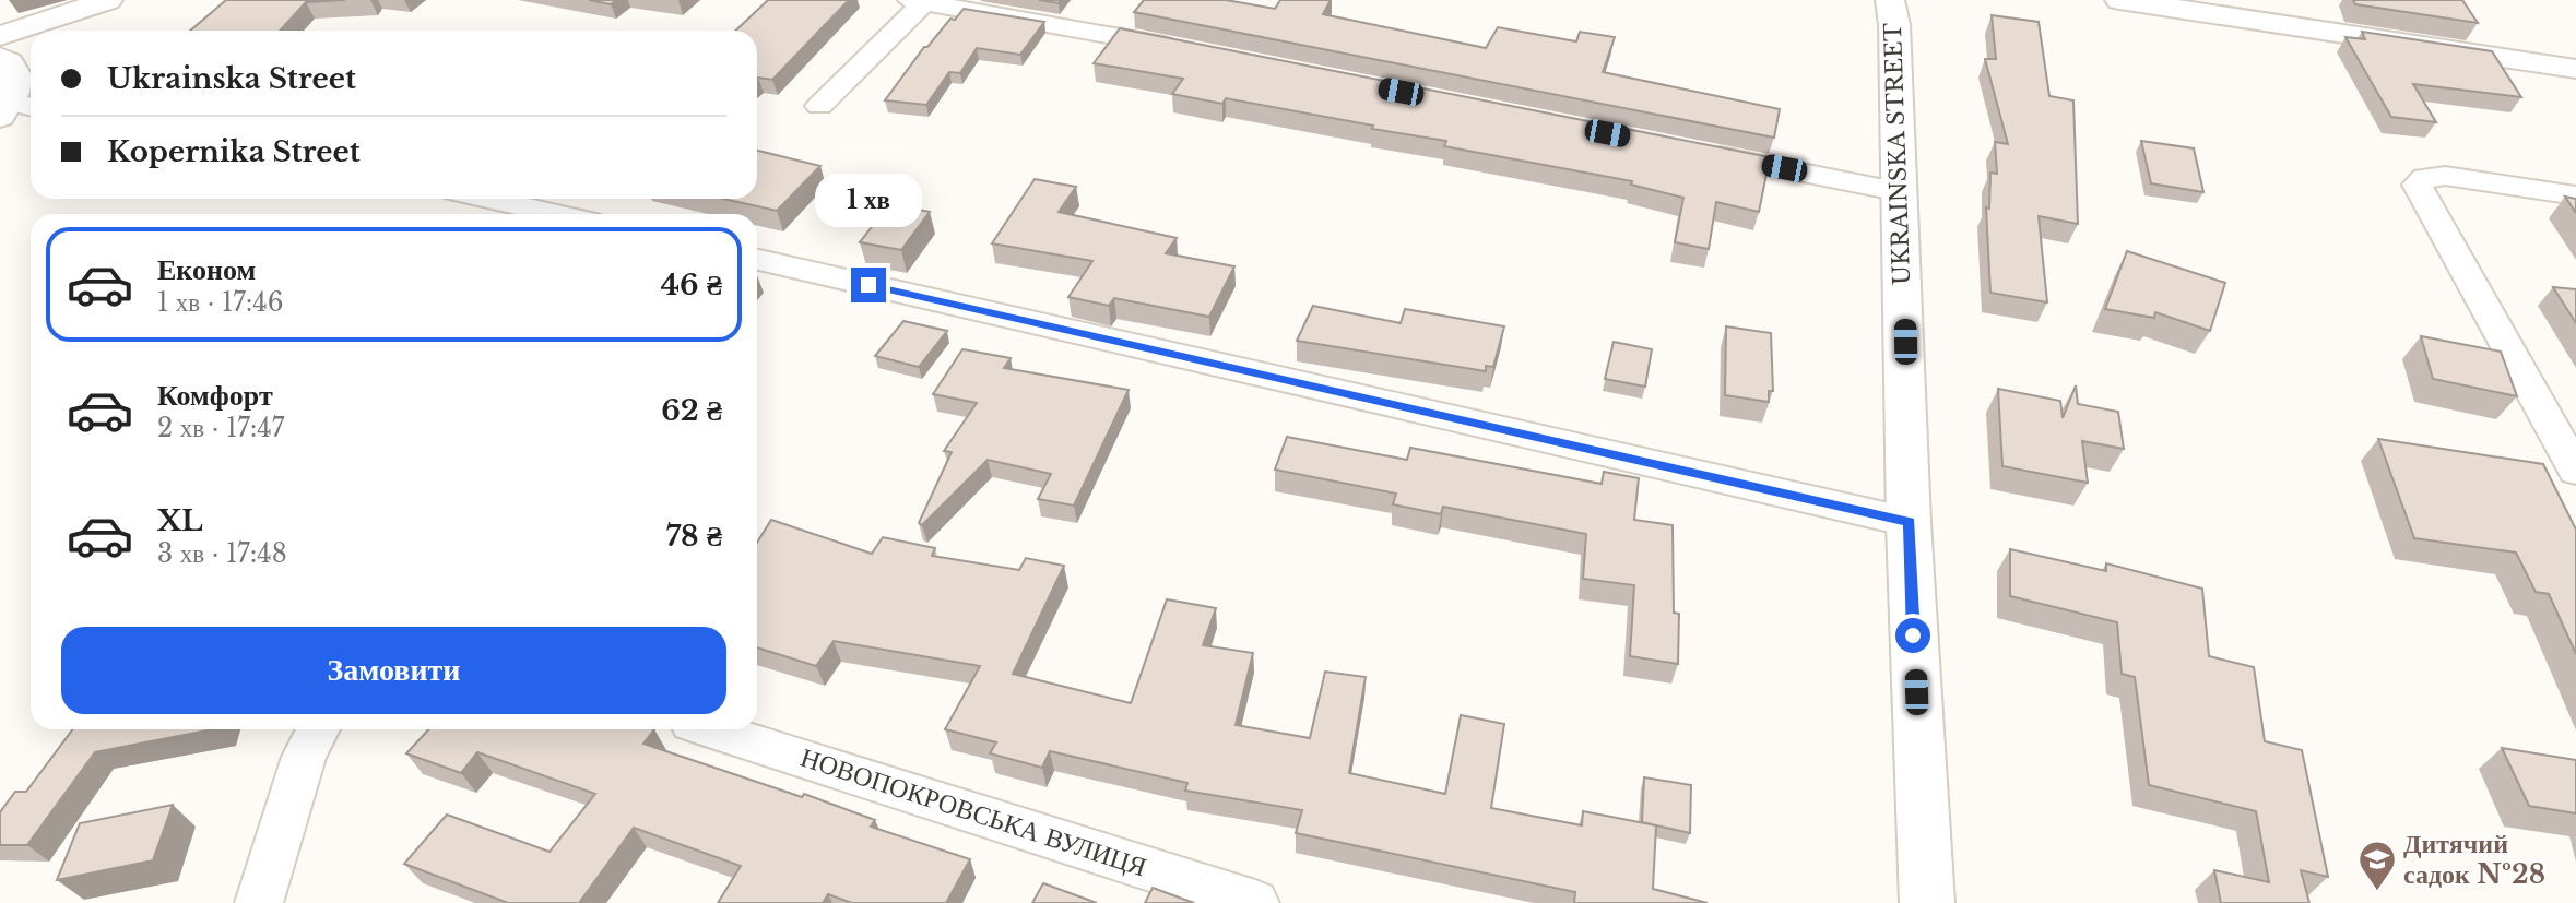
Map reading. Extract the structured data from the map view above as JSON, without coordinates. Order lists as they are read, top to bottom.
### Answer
{
  "streets": {
    "main road": ["UKRAINSKA STREET"],
    "street": ["НОВОПОКРОВСЬКА ВУЛИЦЯ"]
  },
  "places": {
    "school or university": ["Дитячий садок №28"]
  },
  "page": {
    "banner": ["Ukrainska Street", "Kopernika Street"],
    "bubble": "1 хв",
    "list": [
      {
        "name": "Економ",
        "note": "1 хв · 17:46",
        "value": "46 ₴"
      },
      {
        "name": "Комфорт",
        "note": "2 хв · 17:47",
        "value": "62 ₴"
      },
      {
        "name": "XL",
        "note": "3 хв · 17:48",
        "value": "78 ₴"
      }
    ],
    "buttons": "Замовити"
  }
}
